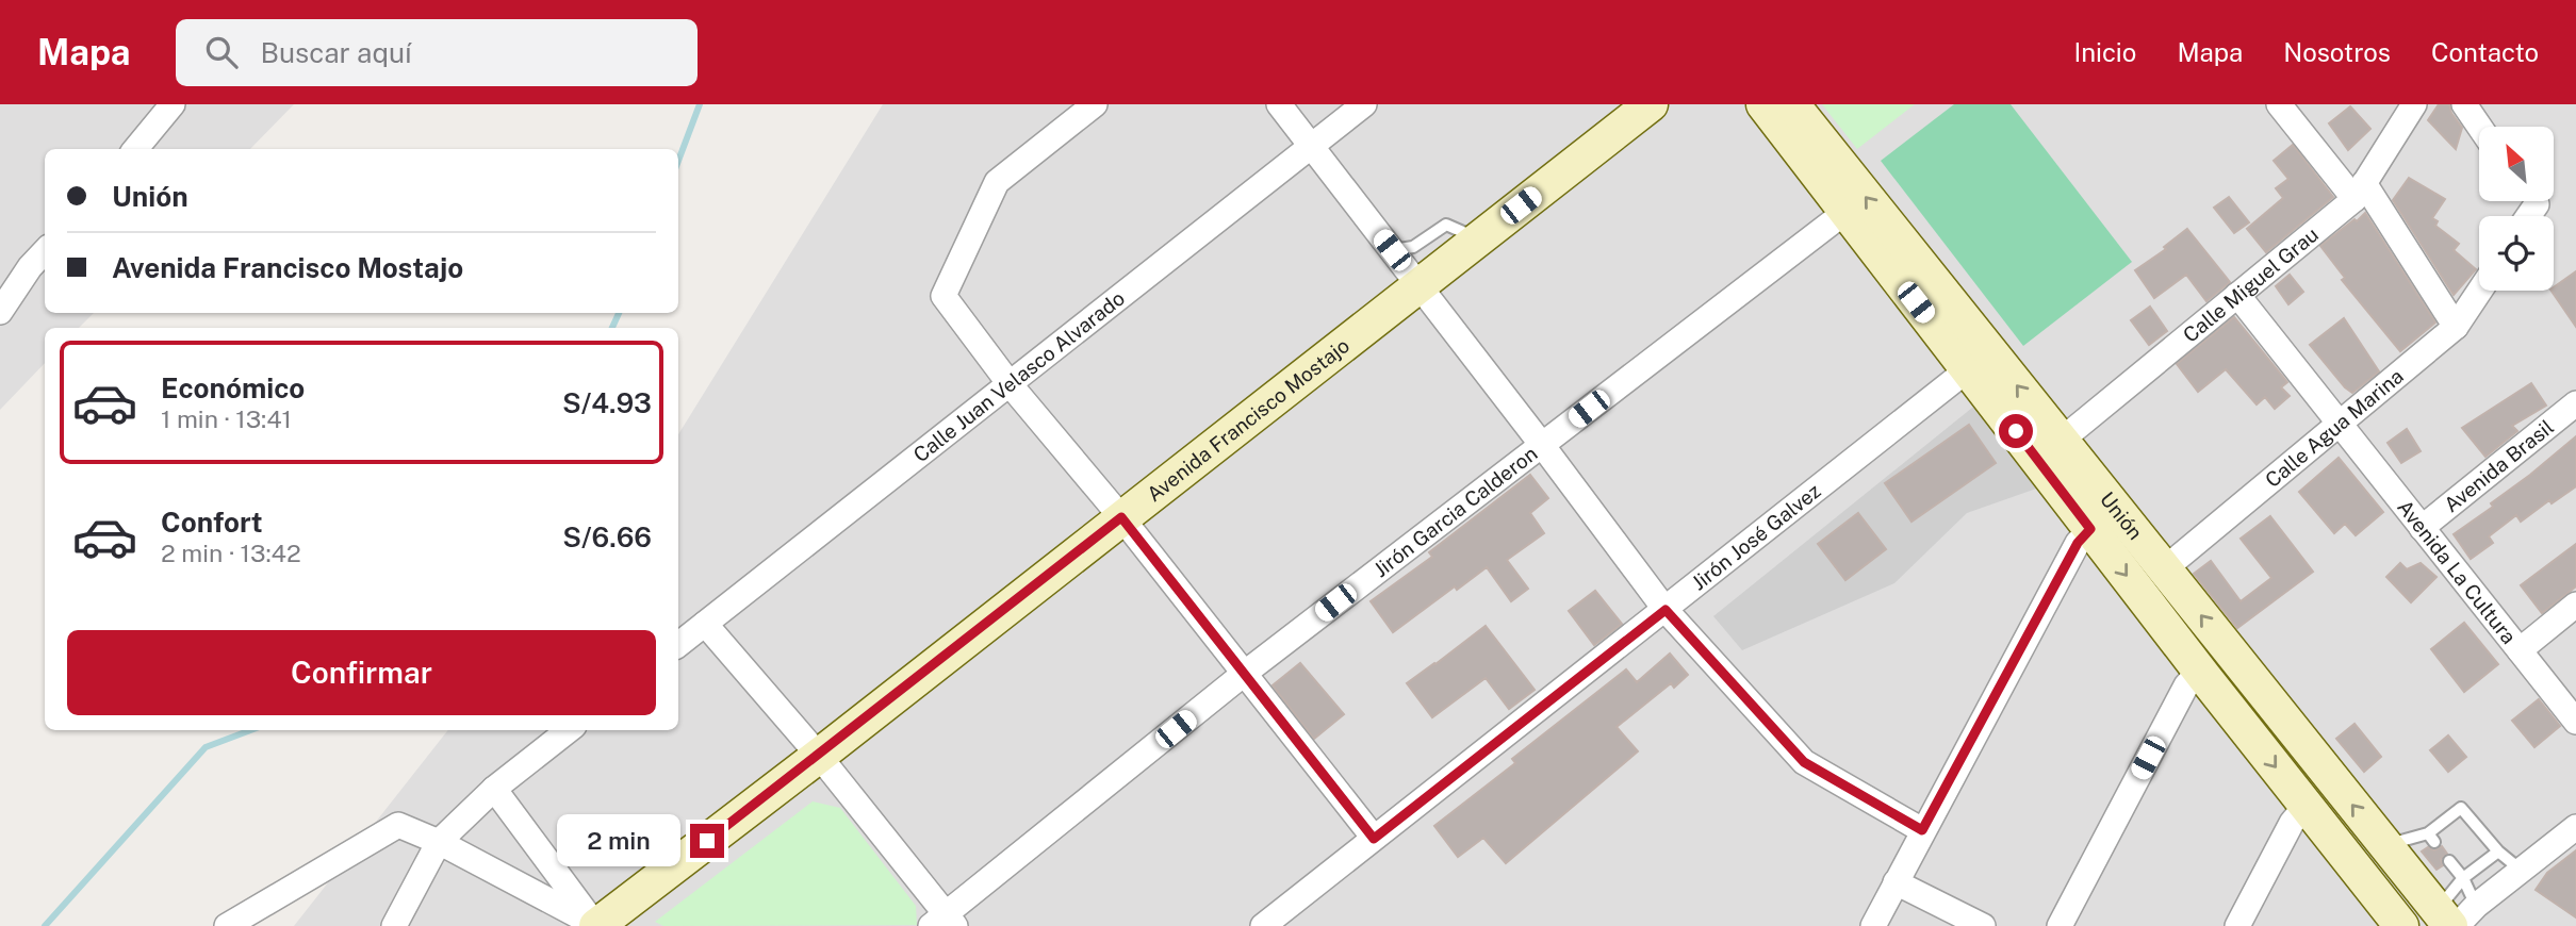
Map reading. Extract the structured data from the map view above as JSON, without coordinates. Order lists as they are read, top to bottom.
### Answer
{
  "streets": {
    "street": [
      "Calle Miguel Grau",
      "Calle Juan Velasco Alvarado",
      "Avenida Francisco Mostajo",
      "Calle Agua Marina",
      "Avenida Brasil",
      "Jirón Garcia Calderon",
      "Unión",
      "Jirón José Galvez",
      "Avenida La Cultura"
    ]
  },
  "crossings": [
    ["Calle Miguel Grau", "Unión"],
    ["Calle Miguel Grau", "Avenida La Cultura"],
    ["Calle Agua Marina", "Unión"],
    ["Calle Agua Marina", "Avenida La Cultura"],
    ["Avenida Brasil", "Avenida La Cultura"],
    ["Jirón Garcia Calderon", "Unión"],
    ["Unión", "Jirón José Galvez"]
  ],
  "north": "top left",
  "page": {
    "header": "Mapa",
    "search": "Buscar aquí",
    "nav": [
      "Inicio",
      "Mapa",
      "Nosotros",
      "Contacto"
    ],
    "banner": ["Unión", "Avenida Francisco Mostajo"],
    "list": [
      {
        "name": "Económico",
        "note": "1 min · 13:41",
        "value": "S/4.93"
      },
      {
        "name": "Confort",
        "note": "2 min · 13:42",
        "value": "S/6.66"
      }
    ],
    "buttons": "Confirmar",
    "bubble": "2 min"
  }
}
